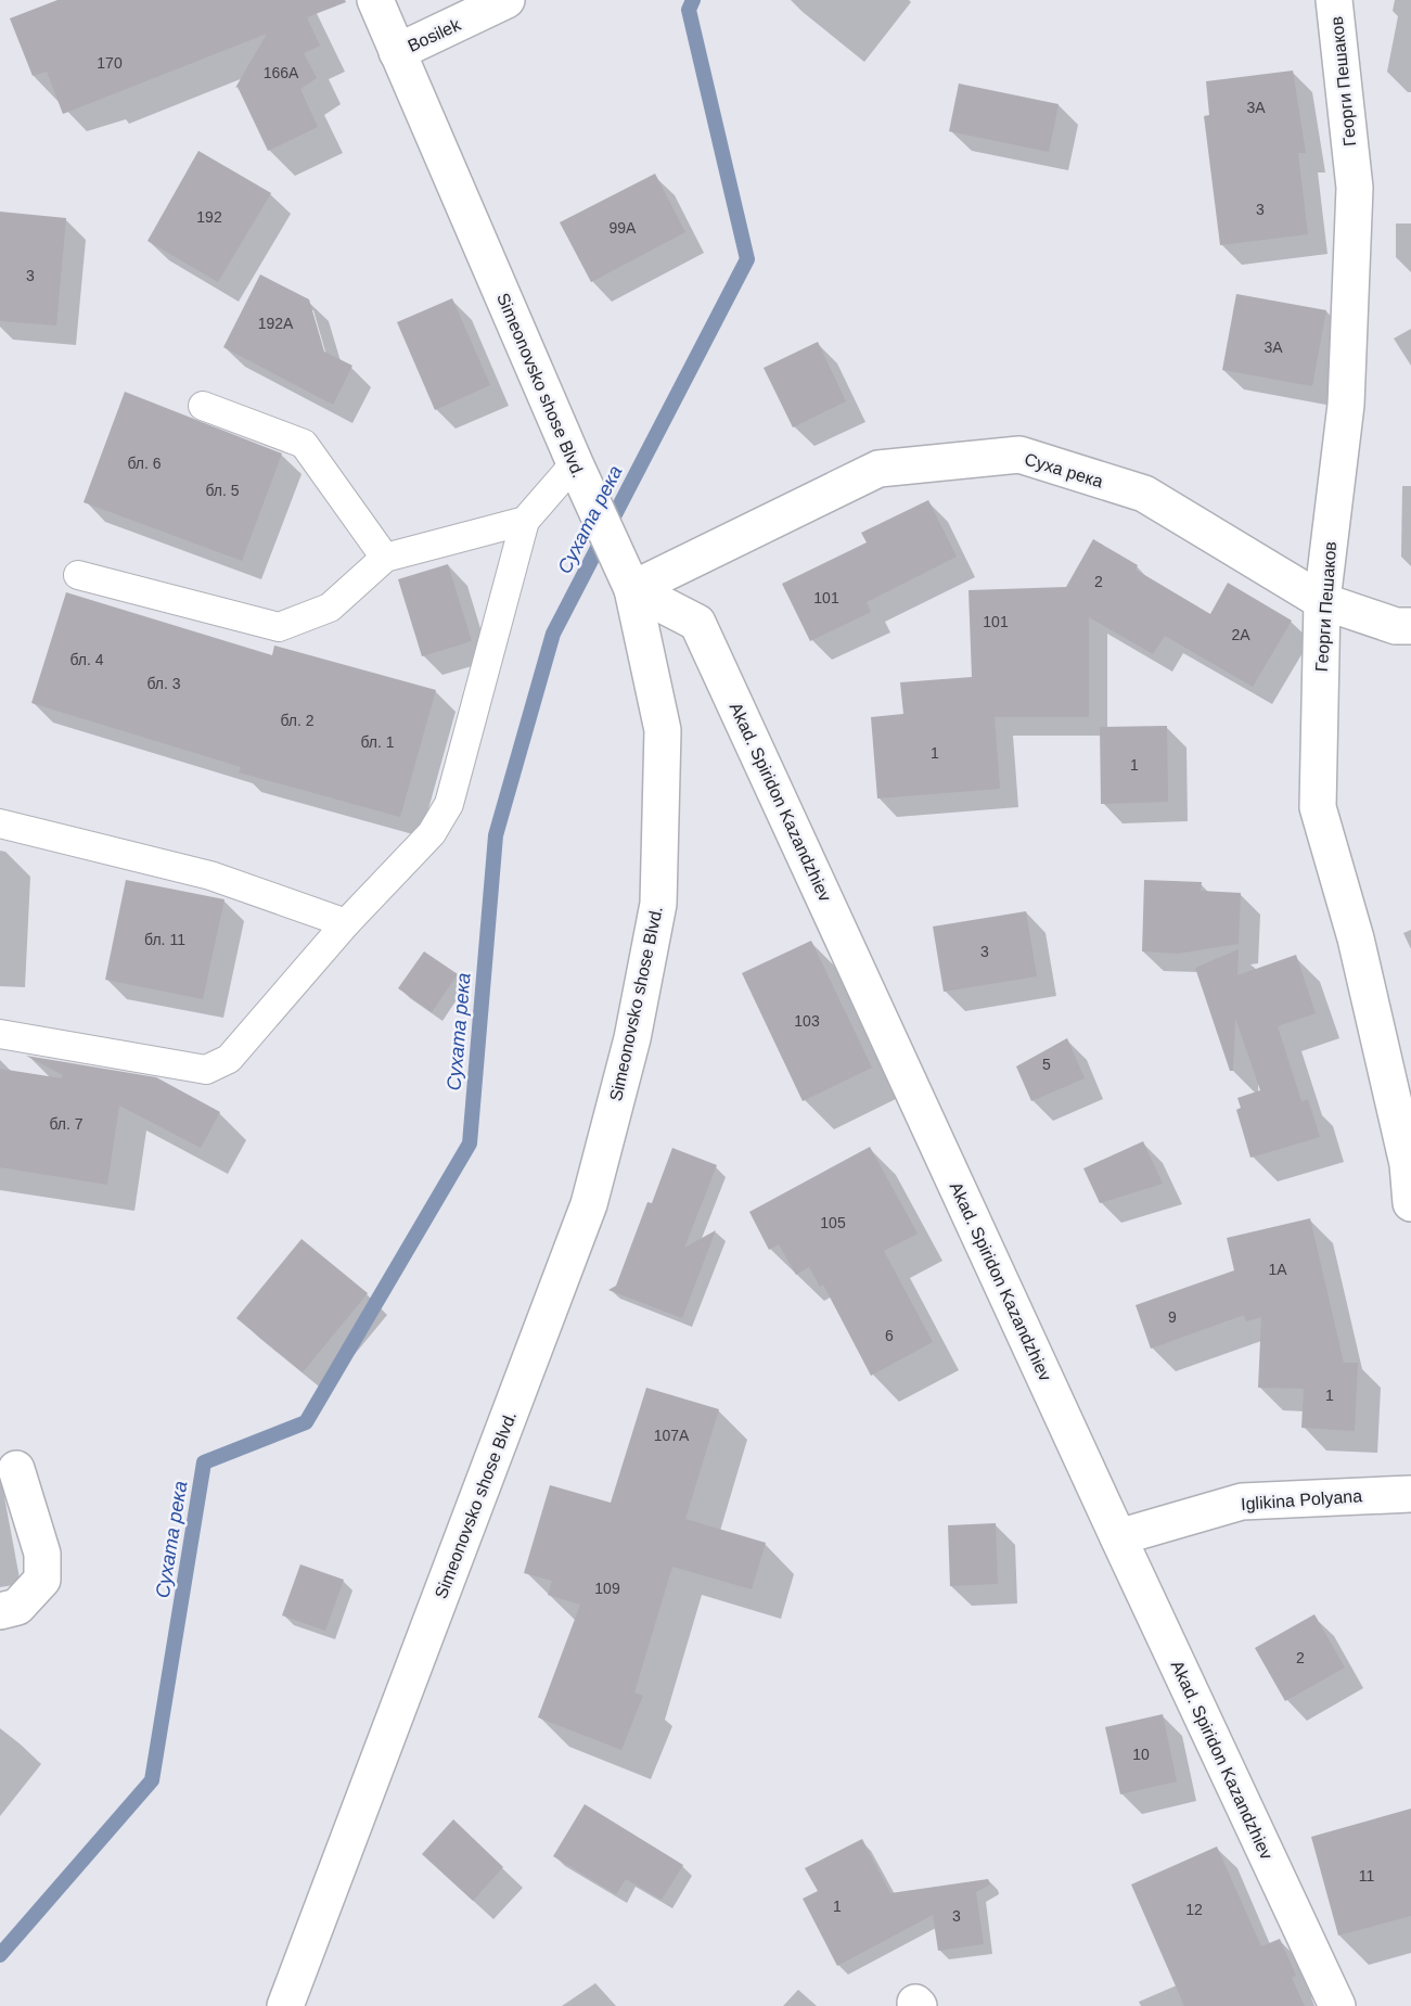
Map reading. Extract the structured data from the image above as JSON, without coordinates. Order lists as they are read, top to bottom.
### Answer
{
  "streets": {
    "street": [
      "Bosilek",
      "Георги Пешаков",
      "Simeonovsko shose Blvd.",
      "Суха река",
      "Akad. Spiridon Kazandzhiev",
      "Iglikina Polyana"
    ]
  },
  "crossings": [
    ["Bosilek", "Simeonovsko shose Blvd."],
    ["Георги Пешаков", "Суха река"],
    ["Simeonovsko shose Blvd.", "Суха река"],
    ["Simeonovsko shose Blvd.", "Akad. Spiridon Kazandzhiev"],
    ["Суха река", "Akad. Spiridon Kazandzhiev"],
    ["Akad. Spiridon Kazandzhiev", "Iglikina Polyana"]
  ],
  "water": ["Сухата река"],
  "house_numbers": [
    "170",
    "166А",
    "3A",
    "3",
    "192",
    "99А",
    "3",
    "192А",
    "3А",
    "бл. 6",
    "бл. 5",
    "2",
    "101",
    "101",
    "2А",
    "бл. 4",
    "бл. 3",
    "бл. 2",
    "бл. 1",
    "1",
    "1",
    "бл. 11",
    "3",
    "103",
    "5",
    "бл. 7",
    "105",
    "1А",
    "9",
    "6",
    "1",
    "107А",
    "109",
    "2",
    "10",
    "11",
    "1",
    "12",
    "3"
  ]
}
